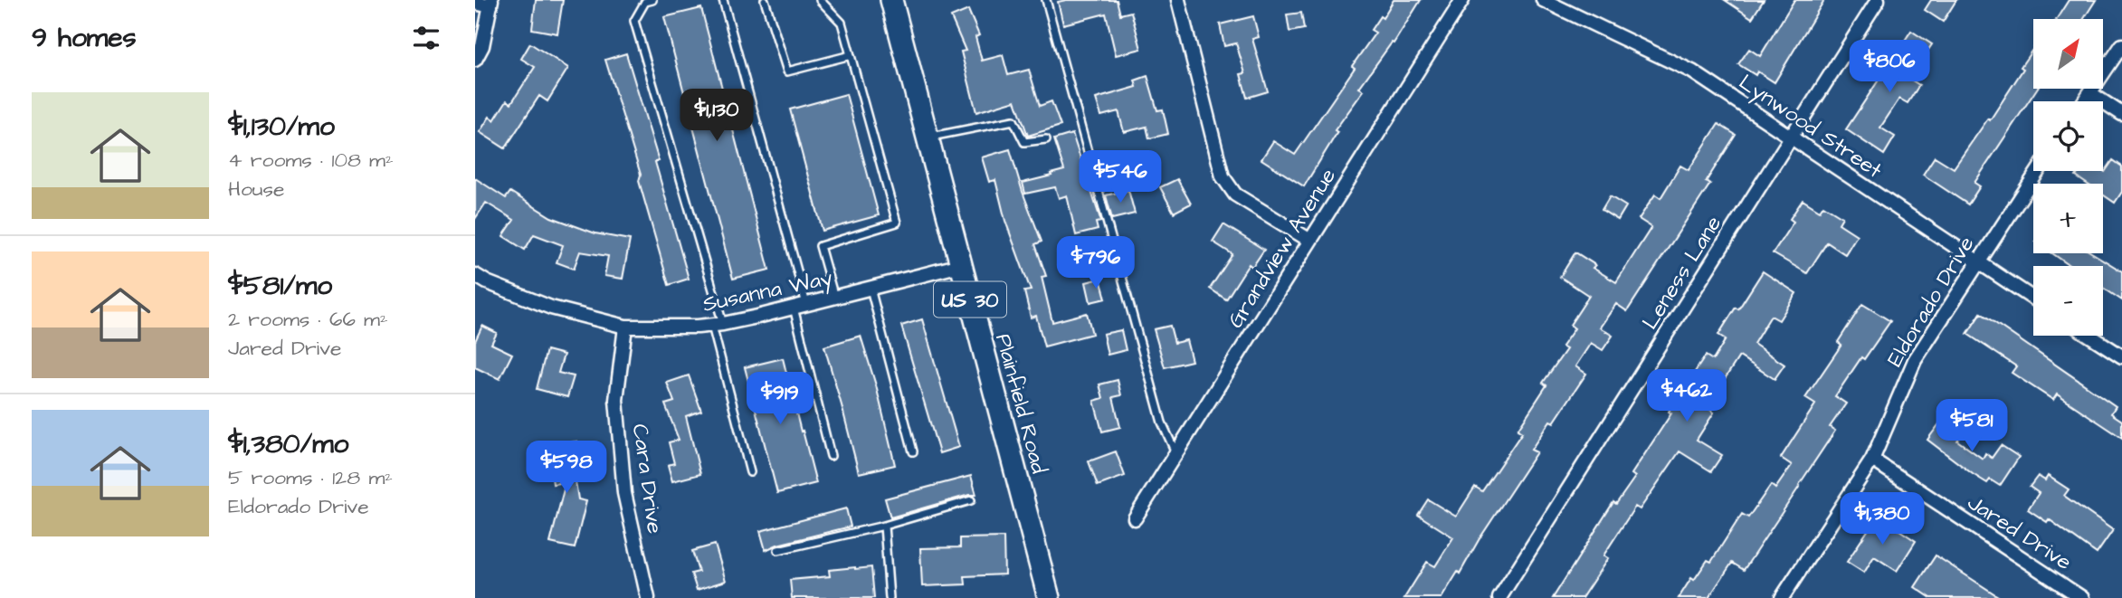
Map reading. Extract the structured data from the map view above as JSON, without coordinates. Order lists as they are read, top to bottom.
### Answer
{
  "streets": {
    "main road": ["US 30", "Plainfield Road"],
    "street": [
      "Lynwood Street",
      "Grandview Avenue",
      "Leness Lane",
      "Susanna Way",
      "Eldorado Drive",
      "Cara Drive",
      "Jared Drive"
    ]
  },
  "crossings": [
    ["Lynwood Street", "Leness Lane"],
    ["Lynwood Street", "Eldorado Drive"],
    ["Susanna Way", "Plainfield Road"],
    ["Susanna Way", "Cara Drive"],
    ["Eldorado Drive", "Jared Drive"]
  ],
  "north": "top right",
  "page": {
    "heading": "9 homes",
    "map_buttons": ["+", "−"],
    "price": [
      "$806",
      "$1,130",
      "$546",
      "$796",
      "$462",
      "$919",
      "$581",
      "$598",
      "$1,380"
    ],
    "list": [
      {
        "name": "$1,130/mo",
        "note": "4 rooms · 108 m² · House"
      },
      {
        "name": "$581/mo",
        "note": "2 rooms · 66 m² · Jared Drive"
      },
      {
        "name": "$1,380/mo",
        "note": "5 rooms · 128 m² · Eldorado Drive"
      }
    ]
  }
}
